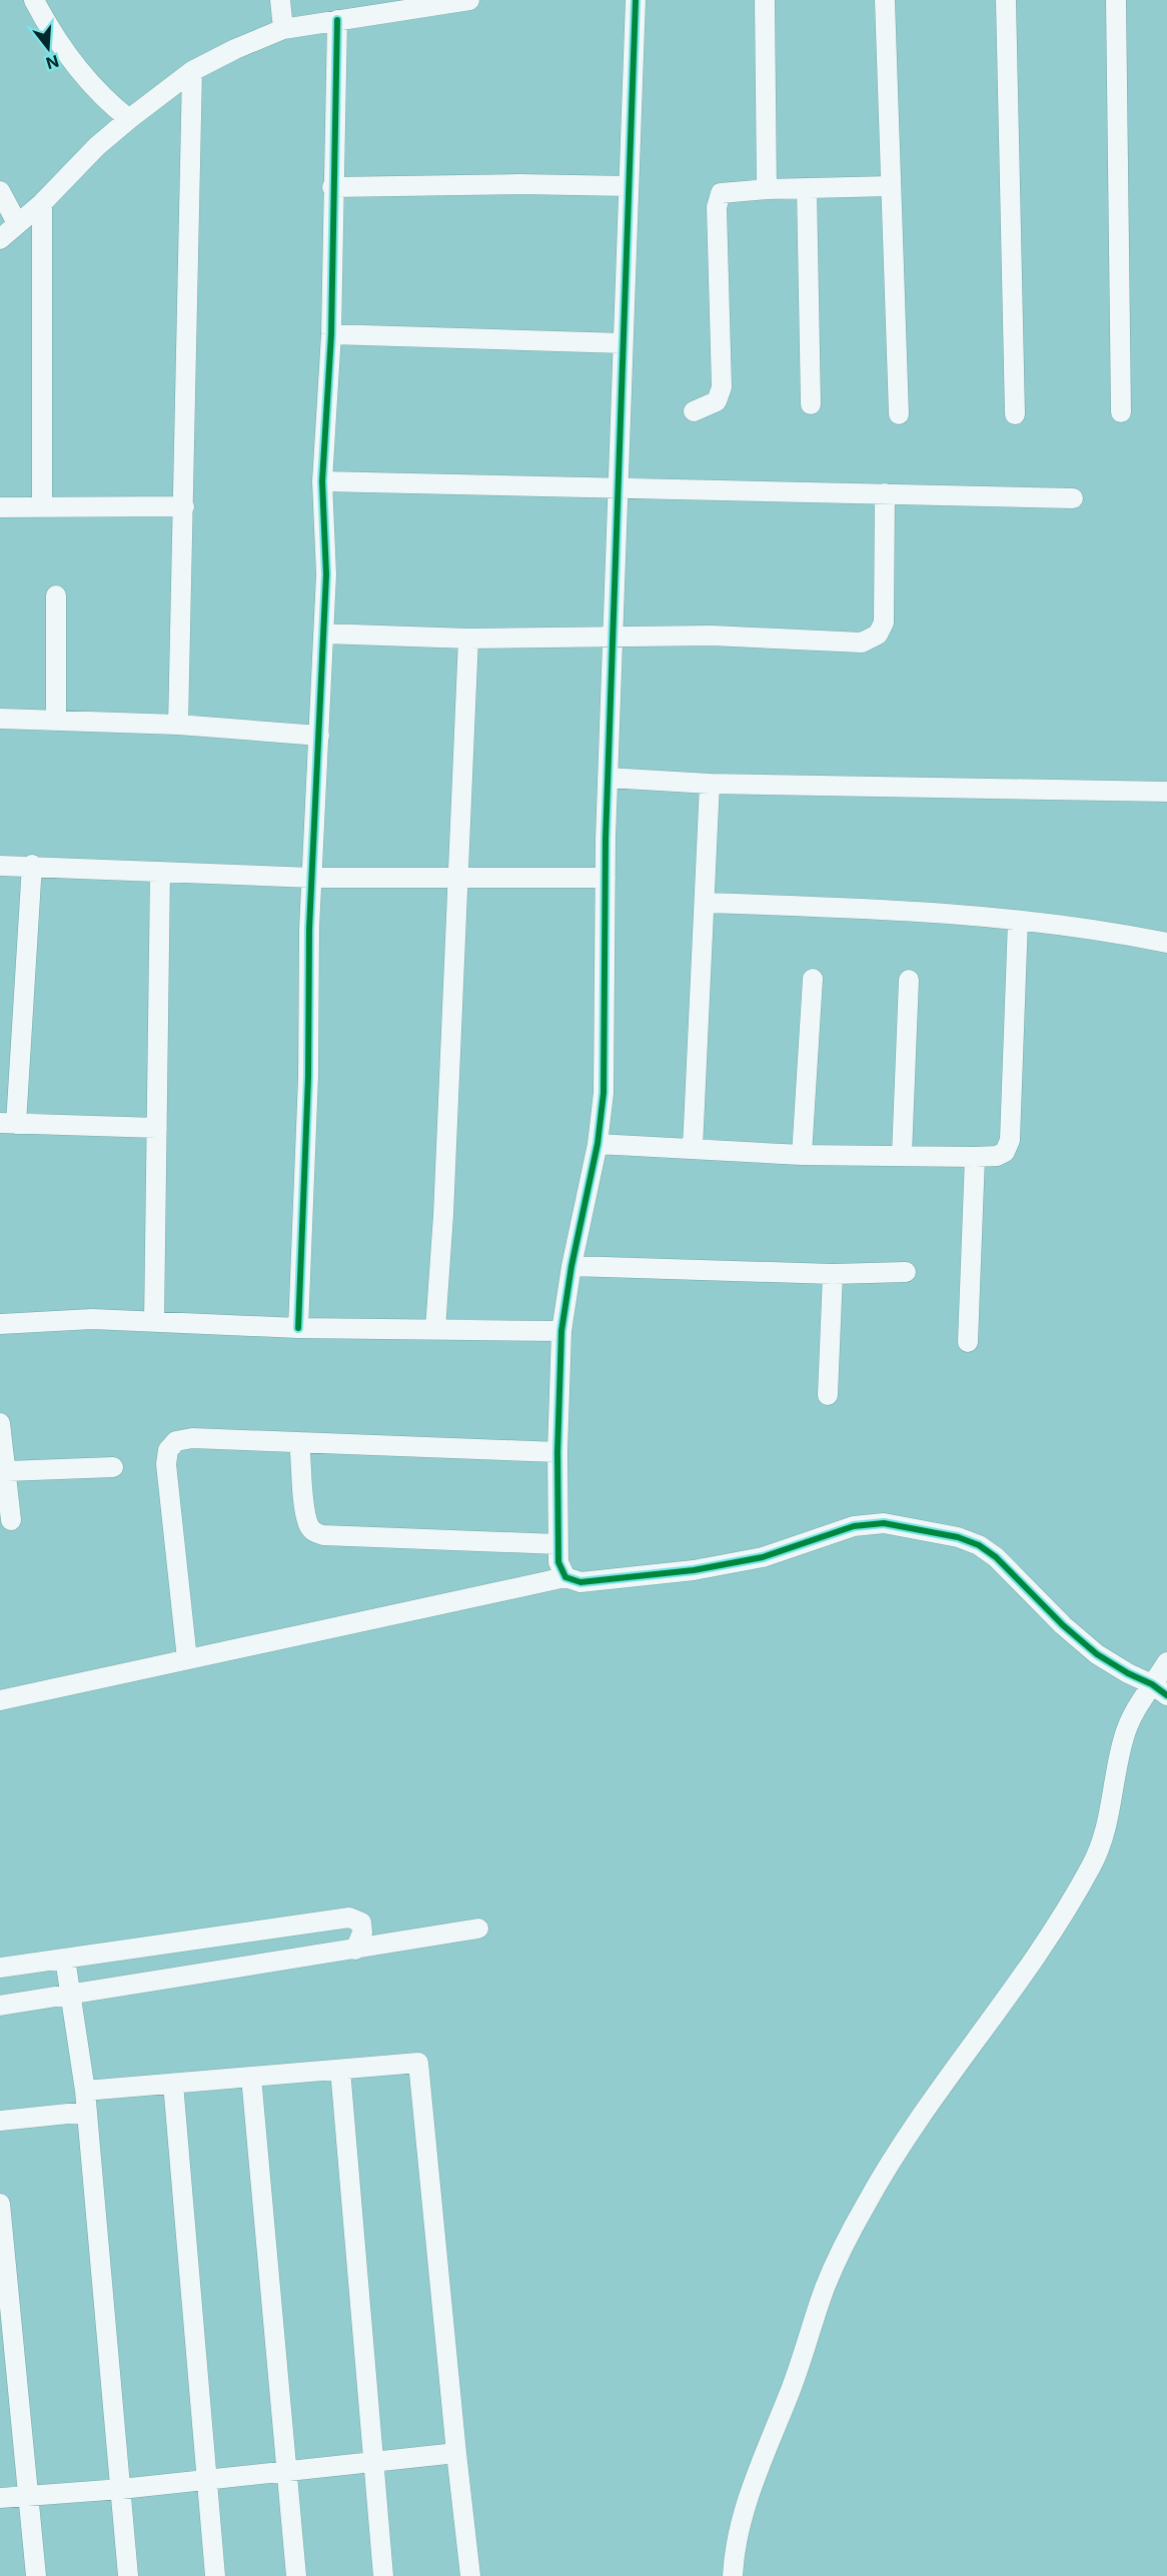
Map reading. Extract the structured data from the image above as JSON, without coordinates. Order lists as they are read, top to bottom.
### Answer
{
  "north": "bottom"
}
